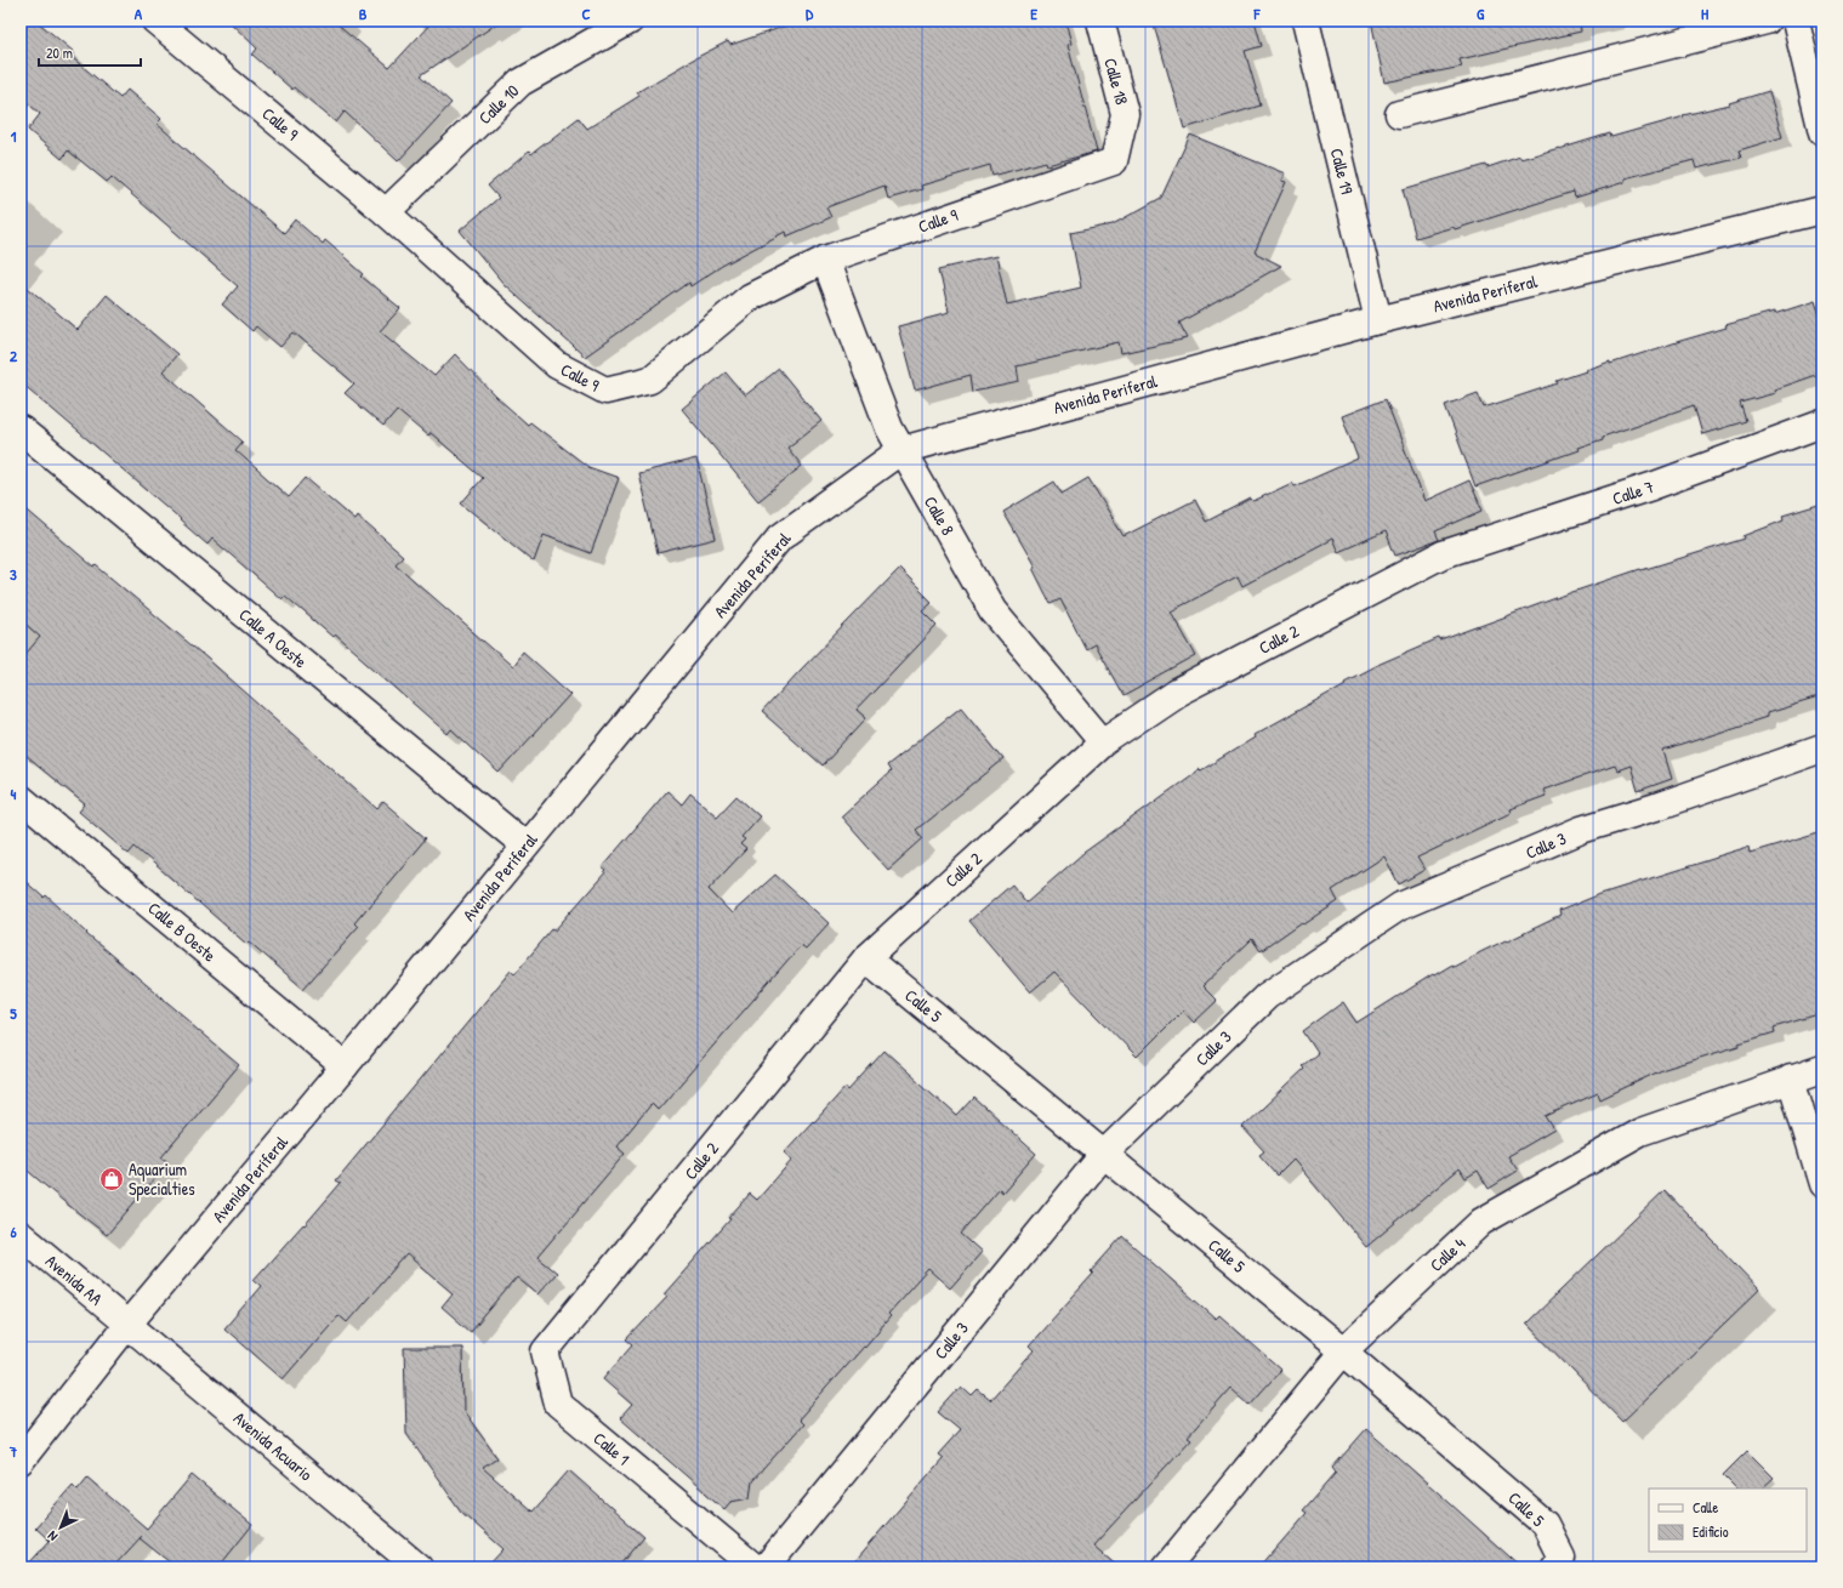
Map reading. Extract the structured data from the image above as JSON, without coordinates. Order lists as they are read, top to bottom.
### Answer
{
  "streets": {
    "street": [
      "Calle 18",
      "Calle 10",
      "Calle 9",
      "Calle 19",
      "Avenida Periferal",
      "Calle 7",
      "Calle 8",
      "Calle A Oeste",
      "Calle 2",
      "Calle 3",
      "Calle B Oeste",
      "Calle 5",
      "Calle 4",
      "Avenida AA",
      "Avenida Acuario",
      "Calle 1"
    ]
  },
  "crossings": [
    ["Calle 18", "Calle 9"],
    ["Calle 10", "Calle 9"],
    ["Calle 9", "Calle 8"],
    ["Calle 19", "Avenida Periferal"],
    ["Avenida Periferal", "Calle 8"],
    ["Avenida Periferal", "Calle A Oeste"],
    ["Avenida Periferal", "Calle B Oeste"],
    ["Avenida Periferal", "Avenida AA"],
    ["Avenida Periferal", "Avenida Acuario"],
    ["Calle 7", "Calle 2"],
    ["Calle 8", "Calle 2"],
    ["Calle 2", "Calle 5"],
    ["Calle 2", "Calle 1"],
    ["Calle 3", "Calle 5"],
    ["Calle 5", "Calle 4"],
    ["Avenida AA", "Avenida Acuario"]
  ],
  "places": {
    "shop": ["Aquarium Specialties"]
  },
  "legend": ["Calle", "Edificio"],
  "scale_bar": "20 m",
  "north": "bottom left",
  "grid": {
    "columns": [
      "A",
      "B",
      "C",
      "D",
      "E",
      "F",
      "G",
      "H"
    ],
    "rows": [
      "1",
      "2",
      "3",
      "4",
      "5",
      "6",
      "7"
    ]
  }
}
